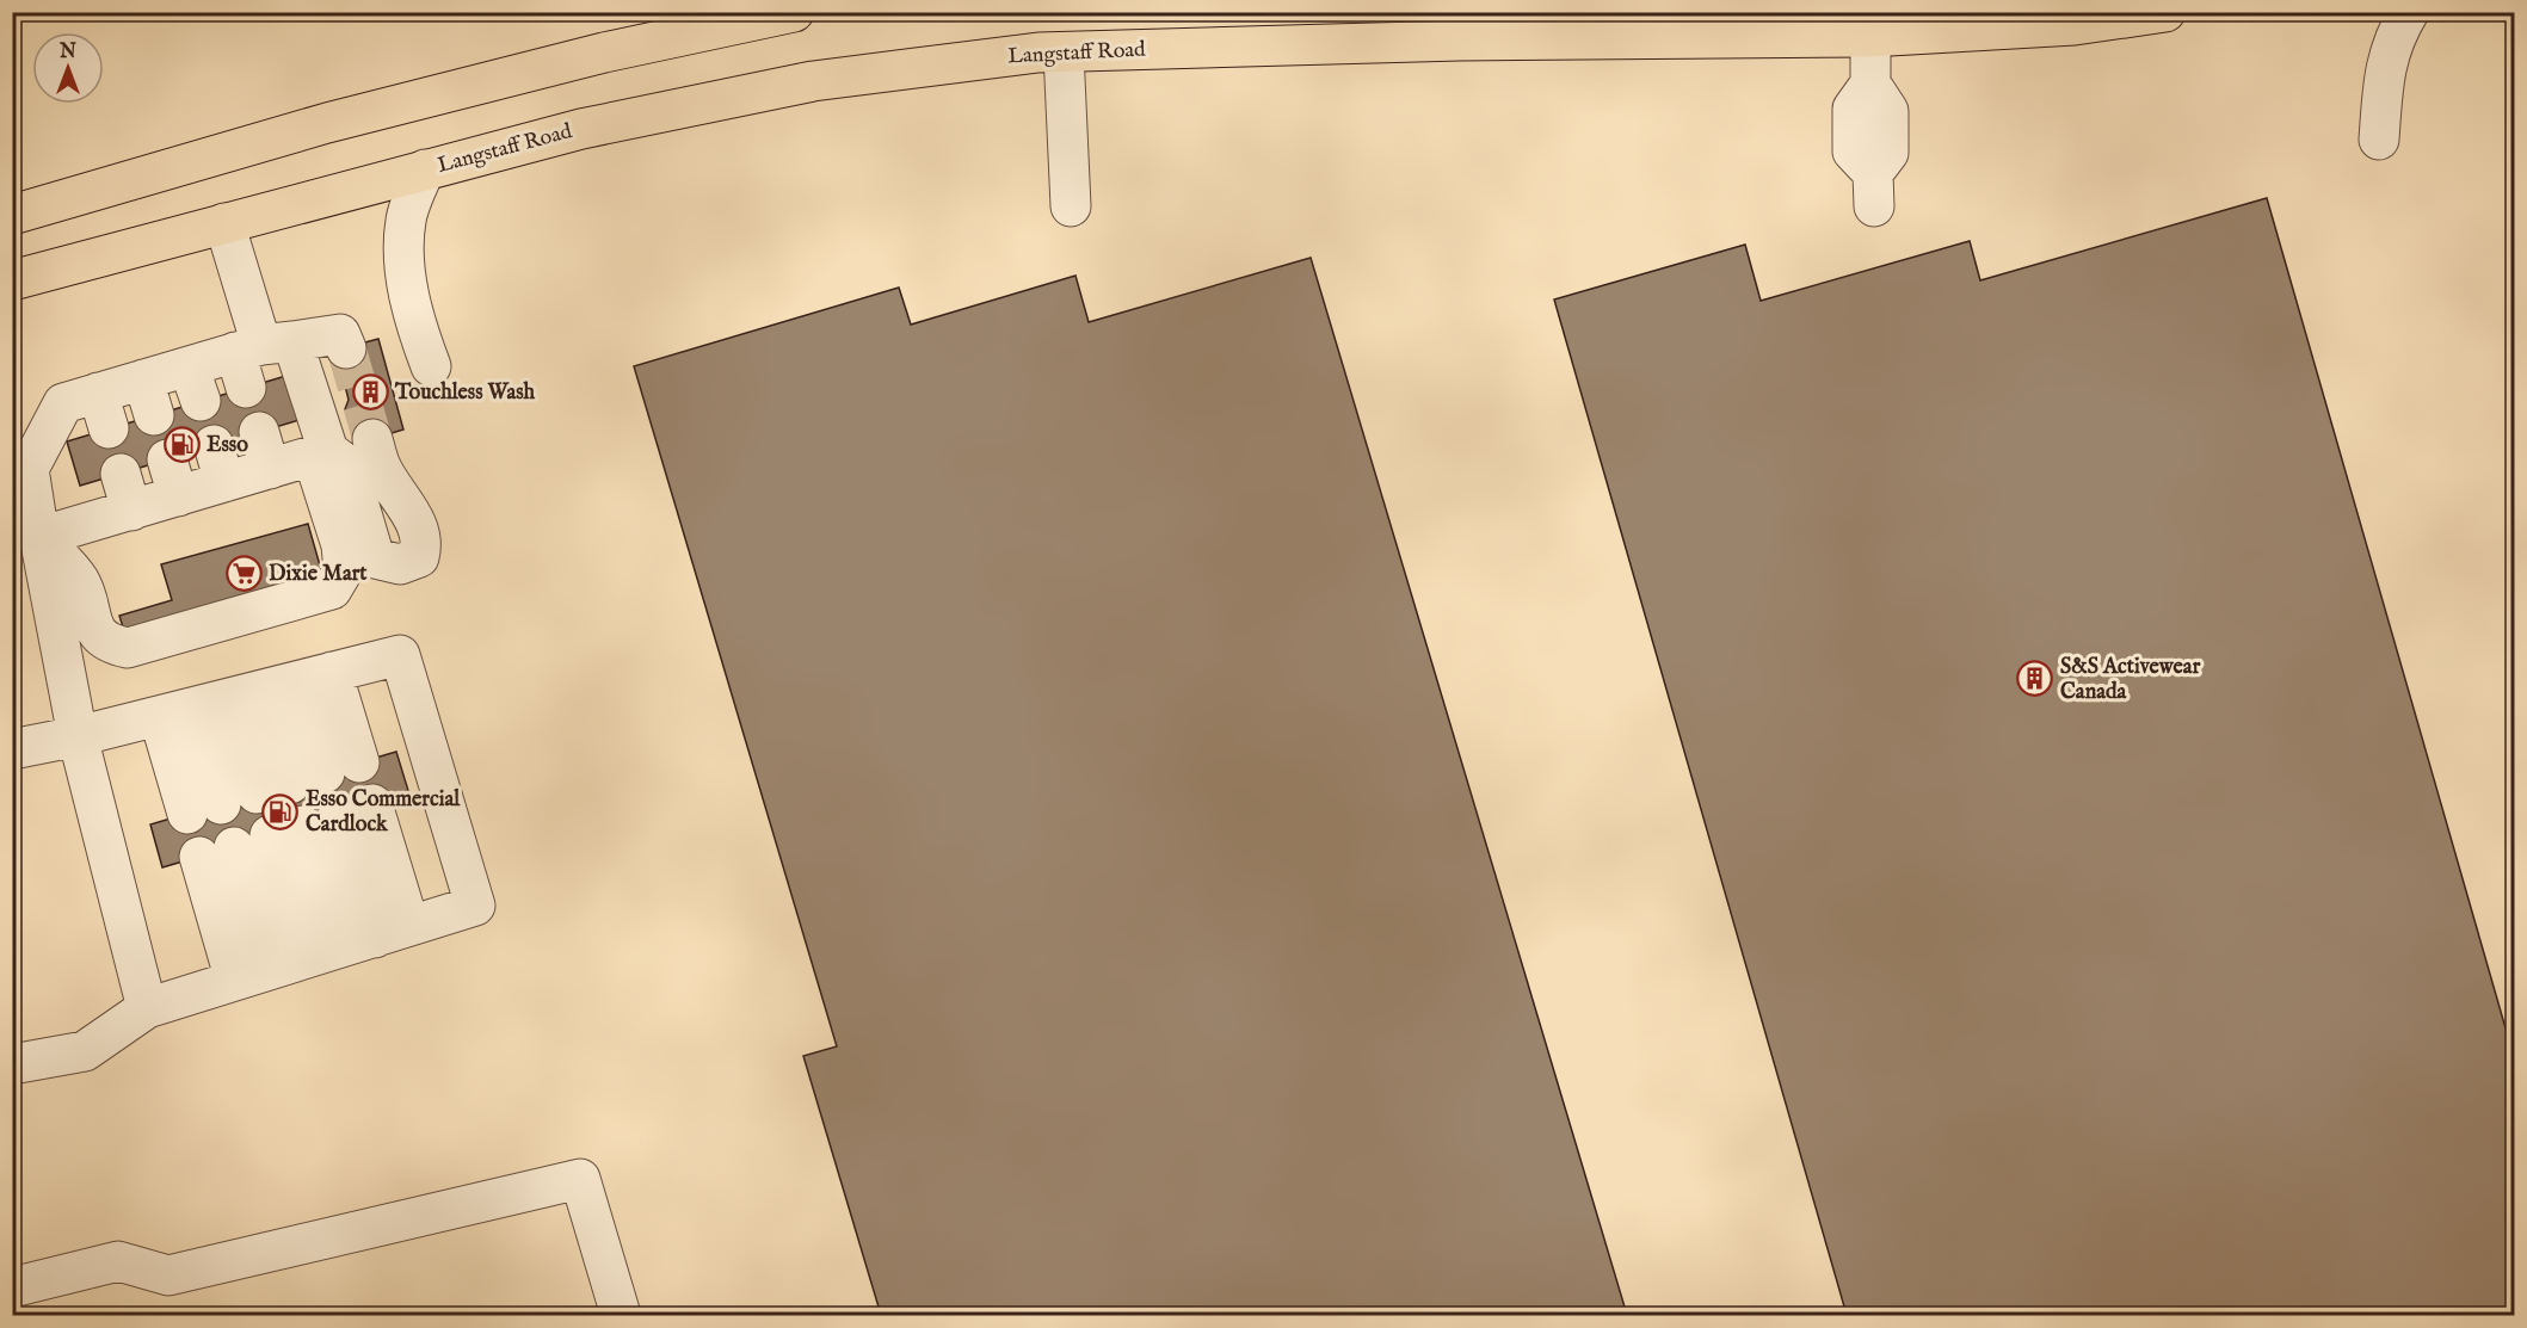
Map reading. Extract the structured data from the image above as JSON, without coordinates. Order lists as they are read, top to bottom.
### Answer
{
  "streets": {
    "main road": ["Langstaff Road"]
  },
  "places": {
    "building": ["Touchless Wash", "S&S Activewear Canada"],
    "fuel station": ["Esso", "Esso Commercial Cardlock"],
    "supermarket": ["Dixie Mart"]
  },
  "north": "top"
}
